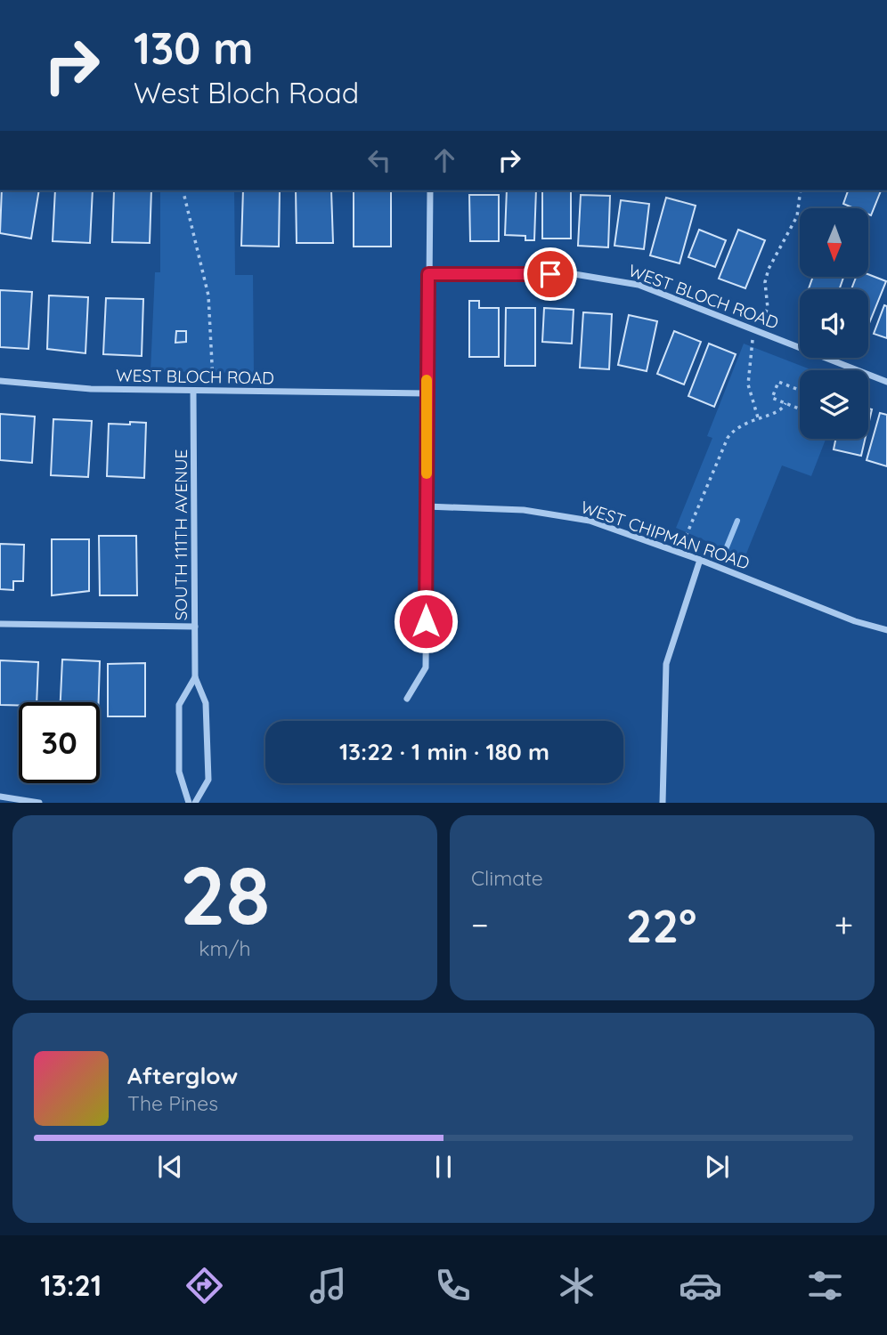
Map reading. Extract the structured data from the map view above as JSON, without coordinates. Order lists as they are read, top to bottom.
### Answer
{
  "streets": {
    "street": ["WEST BLOCH ROAD", "SOUTH 111TH AVENUE", "WEST CHIPMAN ROAD"]
  },
  "crossings": [
    ["WEST BLOCH ROAD", "SOUTH 111TH AVENUE"]
  ],
  "north": "bottom",
  "page": {
    "turn": ["130 m", "West Bloch Road"],
    "limit": "30",
    "trip": "13:22 · 1 min · 180 m",
    "tile": [
      ["28", "km/h"],
      "Climate"
    ],
    "heat": ["−", "22°", "+"],
    "song": ["Afterglow", "The Pines"],
    "tabs": "13:21"
  }
}
